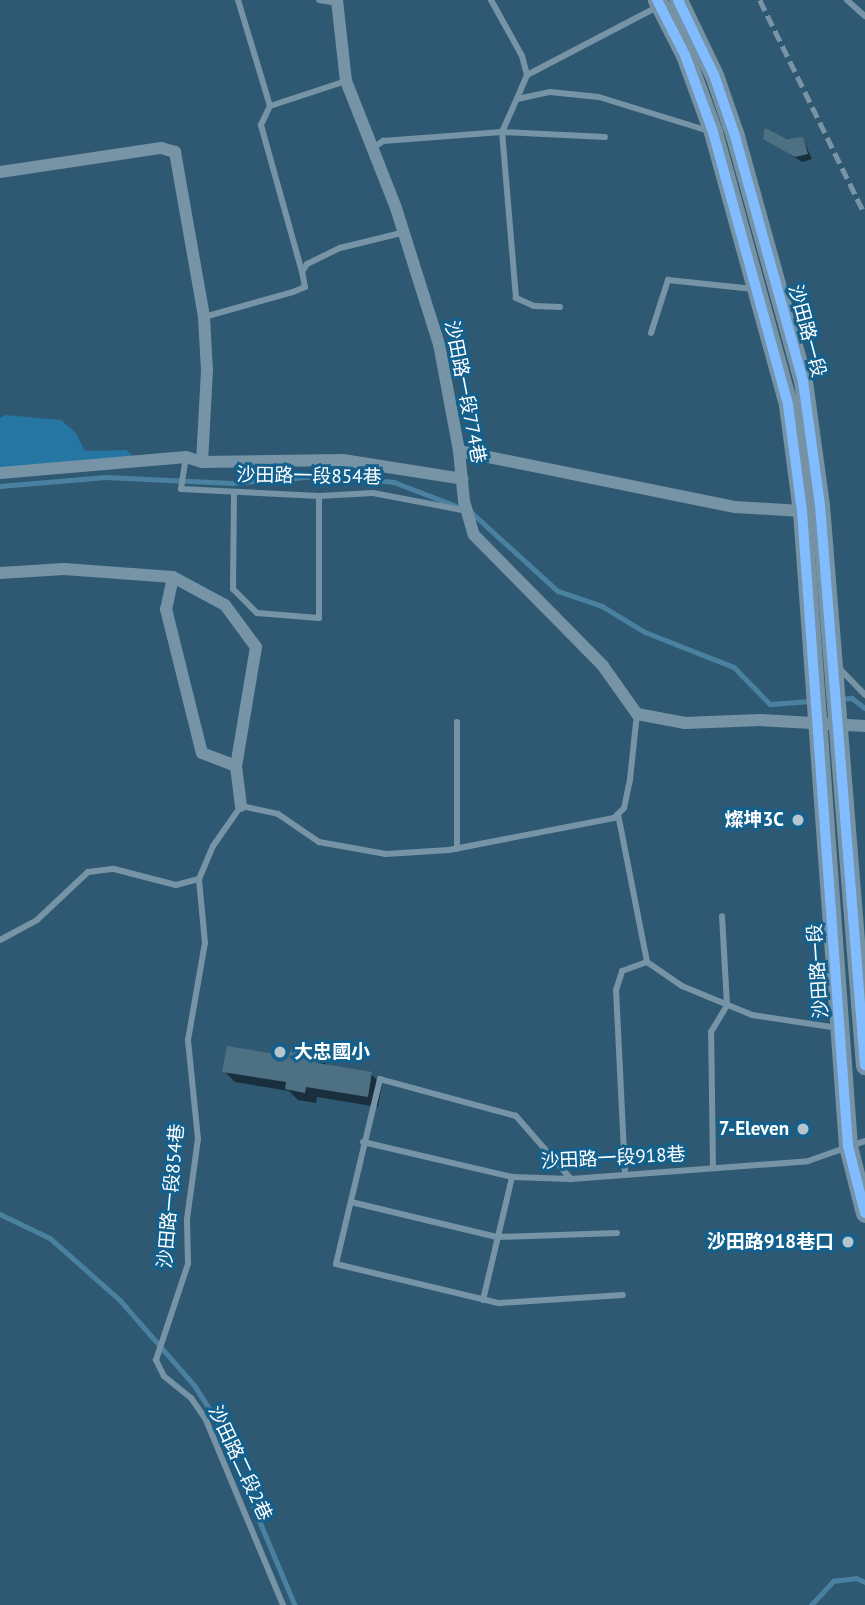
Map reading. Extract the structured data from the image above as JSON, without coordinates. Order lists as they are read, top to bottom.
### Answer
{
  "streets": {
    "main road": ["沙田路一段"],
    "street": ["沙田路一段774巷", "沙田路一段854巷"],
    "lane": ["沙田路一段918巷", "沙田路二段2巷"]
  },
  "crossings": [
    ["沙田路一段", "沙田路一段918巷"],
    ["沙田路一段774巷", "沙田路一段854巷"],
    ["沙田路一段854巷", "沙田路二段2巷"]
  ],
  "places": [
    "燦坤3C",
    "大忠國小",
    "7-Eleven",
    "沙田路918巷口"
  ]
}
